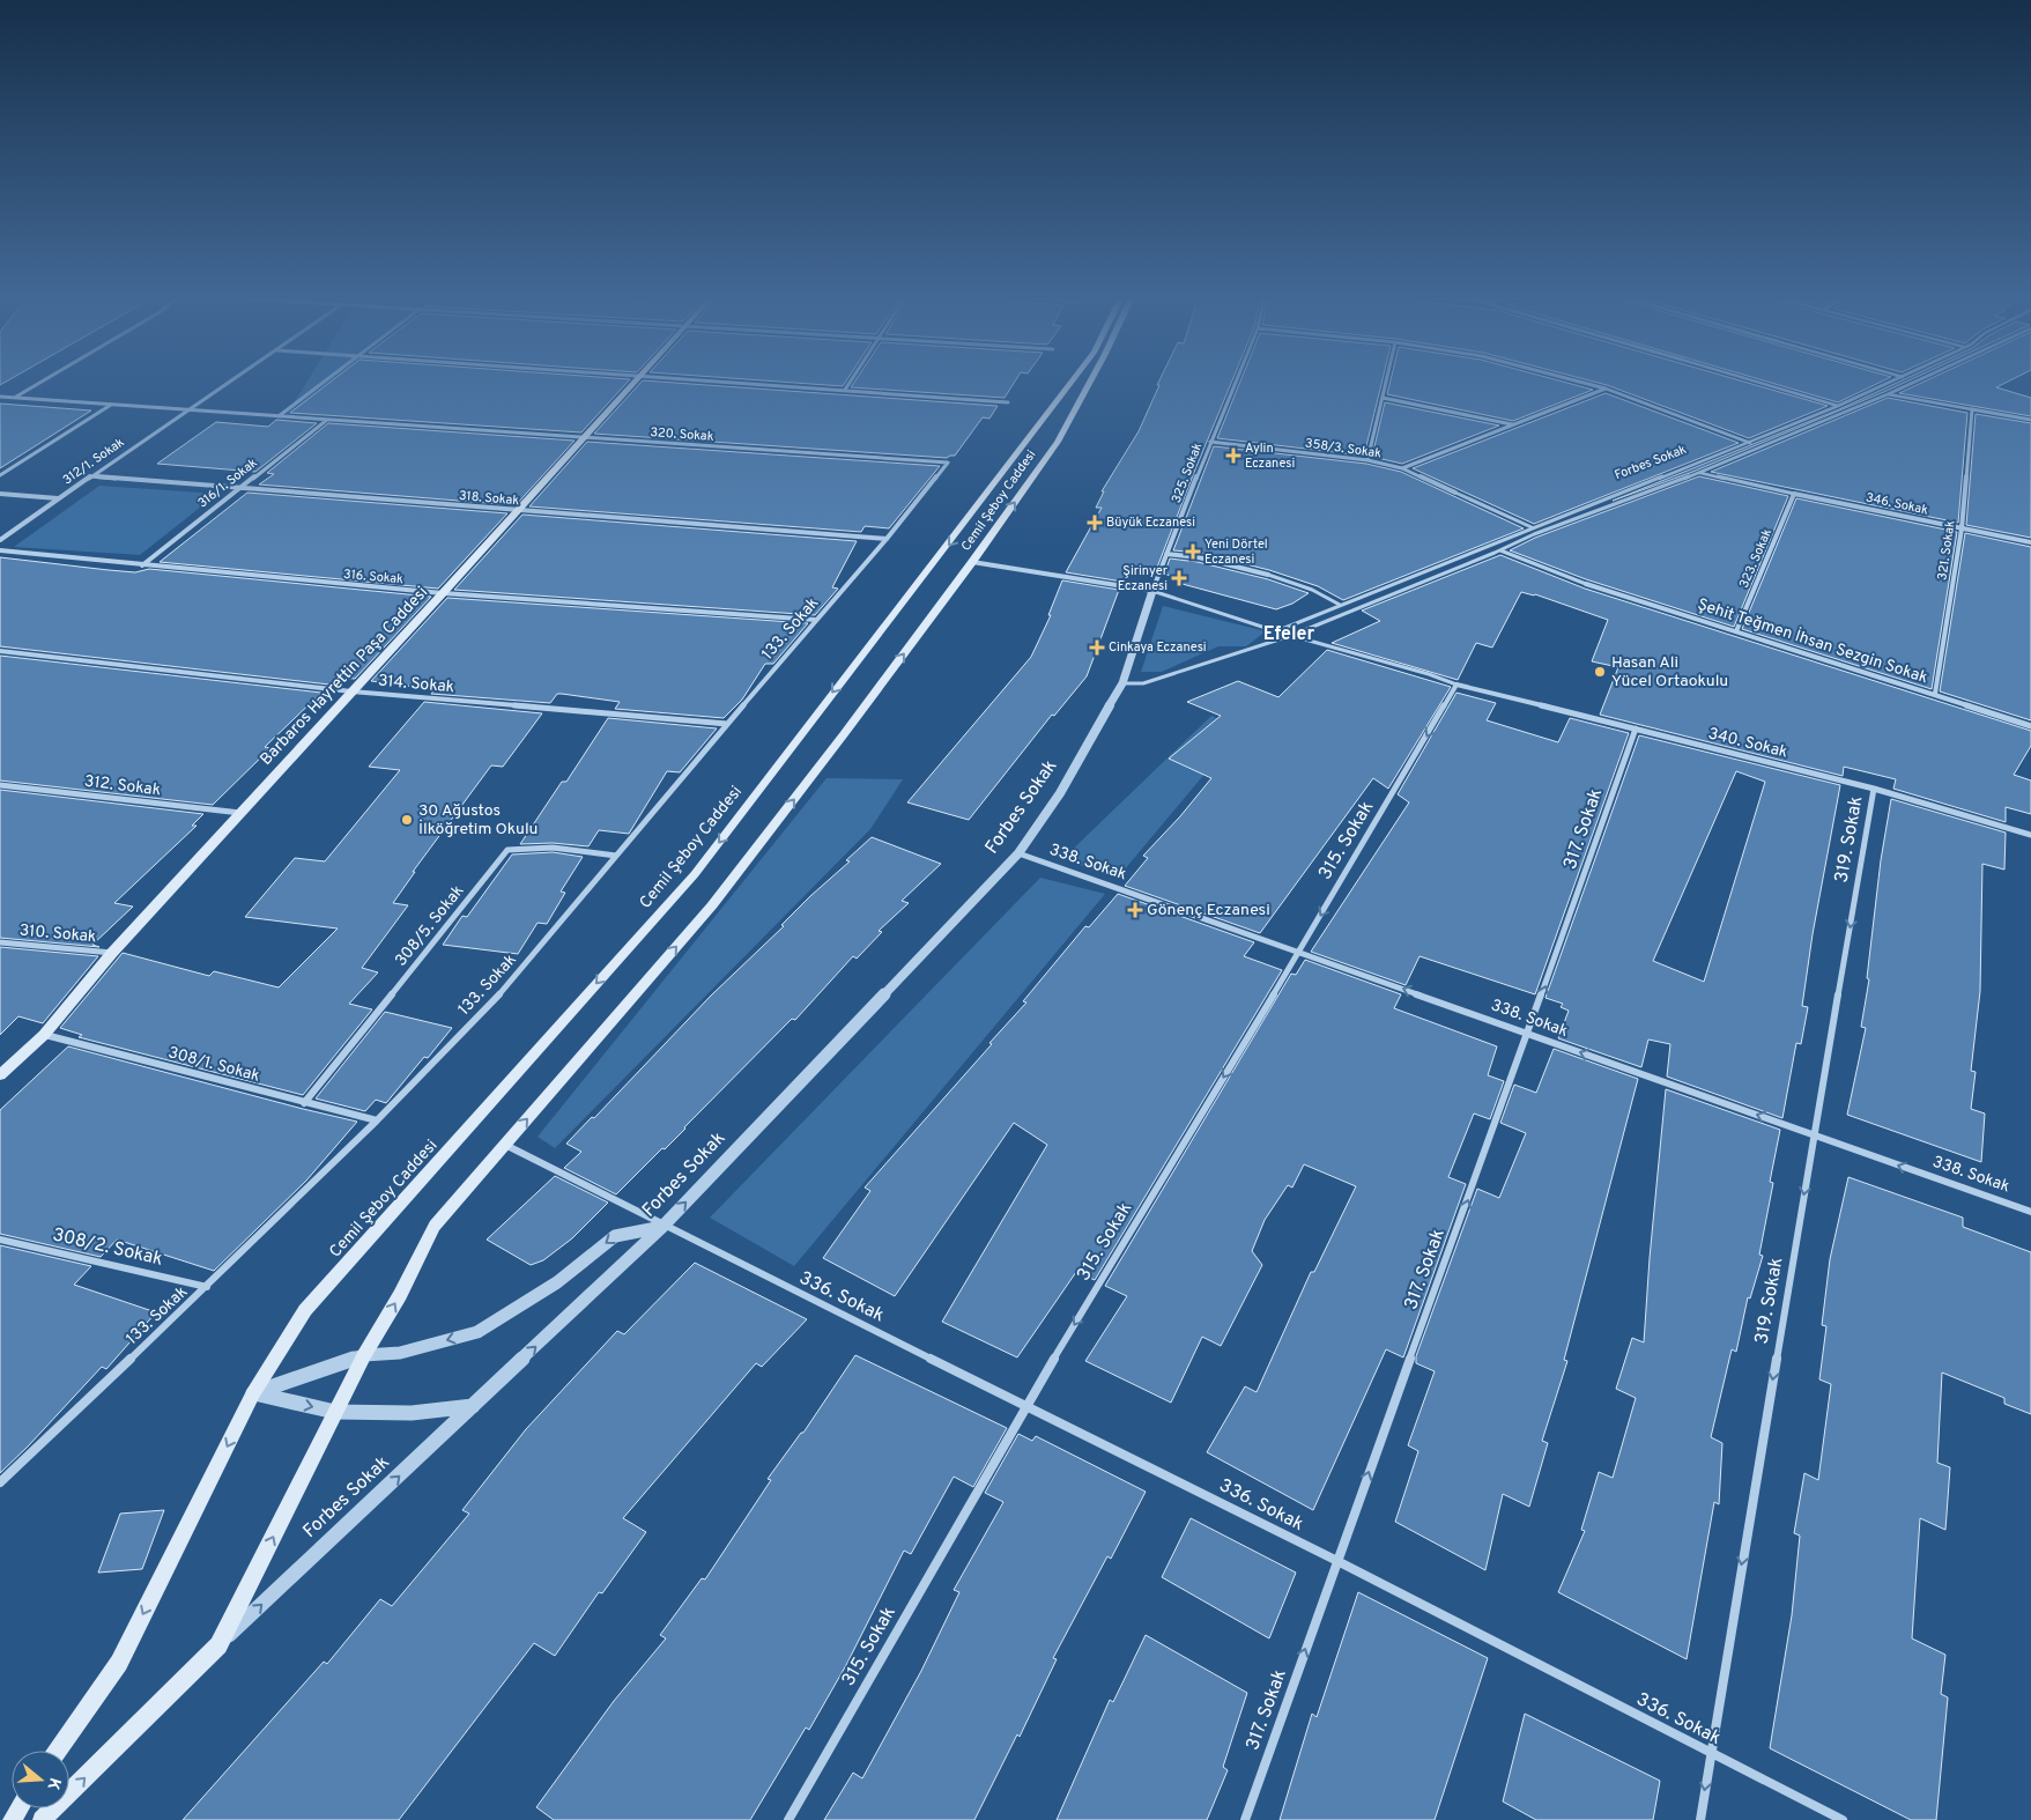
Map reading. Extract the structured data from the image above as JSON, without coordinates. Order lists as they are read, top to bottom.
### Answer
{
  "streets": {
    "main road": ["Forbes Sokak", "Cemil Şeboy Caddesi", "Barbaros Hayrettin Paşa Caddesi"],
    "street": [
      "320. Sokak",
      "358/3. Sokak",
      "312/1. Sokak",
      "325. Sokak",
      "316/1. Sokak",
      "318. Sokak",
      "346. Sokak",
      "321. Sokak",
      "323. Sokak",
      "316. Sokak",
      "133. Sokak",
      "Şehit Teğmen İhsan Sezgin Sokak",
      "314. Sokak",
      "340. Sokak",
      "312. Sokak",
      "317. Sokak",
      "319. Sokak",
      "315. Sokak",
      "338. Sokak",
      "308/5. Sokak",
      "310. Sokak",
      "308/1. Sokak",
      "308/2. Sokak",
      "336. Sokak"
    ]
  },
  "crossings": [
    ["320. Sokak", "312/1. Sokak"],
    ["320. Sokak", "316/1. Sokak"],
    ["320. Sokak", "133. Sokak"],
    ["320. Sokak", "Barbaros Hayrettin Paşa Caddesi"],
    ["358/3. Sokak", "Forbes Sokak"],
    ["358/3. Sokak", "325. Sokak"],
    ["312/1. Sokak", "318. Sokak"],
    ["Forbes Sokak", "325. Sokak"],
    ["Forbes Sokak", "Cemil Şeboy Caddesi"],
    ["Forbes Sokak", "338. Sokak"],
    ["Forbes Sokak", "336. Sokak"],
    ["316/1. Sokak", "318. Sokak"],
    ["316/1. Sokak", "316. Sokak"],
    ["318. Sokak", "133. Sokak"],
    ["318. Sokak", "Barbaros Hayrettin Paşa Caddesi"],
    ["Cemil Şeboy Caddesi", "336. Sokak"],
    ["346. Sokak", "321. Sokak"],
    ["346. Sokak", "323. Sokak"],
    ["321. Sokak", "Şehit Teğmen İhsan Sezgin Sokak"],
    ["323. Sokak", "Şehit Teğmen İhsan Sezgin Sokak"],
    ["316. Sokak", "133. Sokak"],
    ["316. Sokak", "Barbaros Hayrettin Paşa Caddesi"],
    ["133. Sokak", "314. Sokak"],
    ["133. Sokak", "308/5. Sokak"],
    ["133. Sokak", "308/1. Sokak"],
    ["133. Sokak", "308/2. Sokak"],
    ["Barbaros Hayrettin Paşa Caddesi", "314. Sokak"],
    ["Barbaros Hayrettin Paşa Caddesi", "312. Sokak"],
    ["Barbaros Hayrettin Paşa Caddesi", "310. Sokak"],
    ["Barbaros Hayrettin Paşa Caddesi", "308/1. Sokak"],
    ["340. Sokak", "317. Sokak"],
    ["340. Sokak", "319. Sokak"],
    ["340. Sokak", "315. Sokak"],
    ["317. Sokak", "338. Sokak"],
    ["317. Sokak", "336. Sokak"],
    ["319. Sokak", "338. Sokak"],
    ["319. Sokak", "336. Sokak"],
    ["315. Sokak", "338. Sokak"],
    ["315. Sokak", "336. Sokak"],
    ["308/5. Sokak", "308/1. Sokak"]
  ],
  "one_way": [
    "Forbes Sokak",
    "317. Sokak",
    "319. Sokak",
    "315. Sokak",
    "338. Sokak"
  ],
  "districts": ["Efeler"],
  "places": {
    "health": [
      "Aylin Eczanesi",
      "Büyük Eczanesi",
      "Yeni Dörtel Eczanesi",
      "Şirinyer Eczanesi",
      "Cinkaya Eczanesi",
      "Gönenç Eczanesi"
    ],
    "other": ["Hasan Ali Yücel Ortaokulu", "30 Ağustos İlköğretim Okulu"]
  },
  "north": "right"
}
